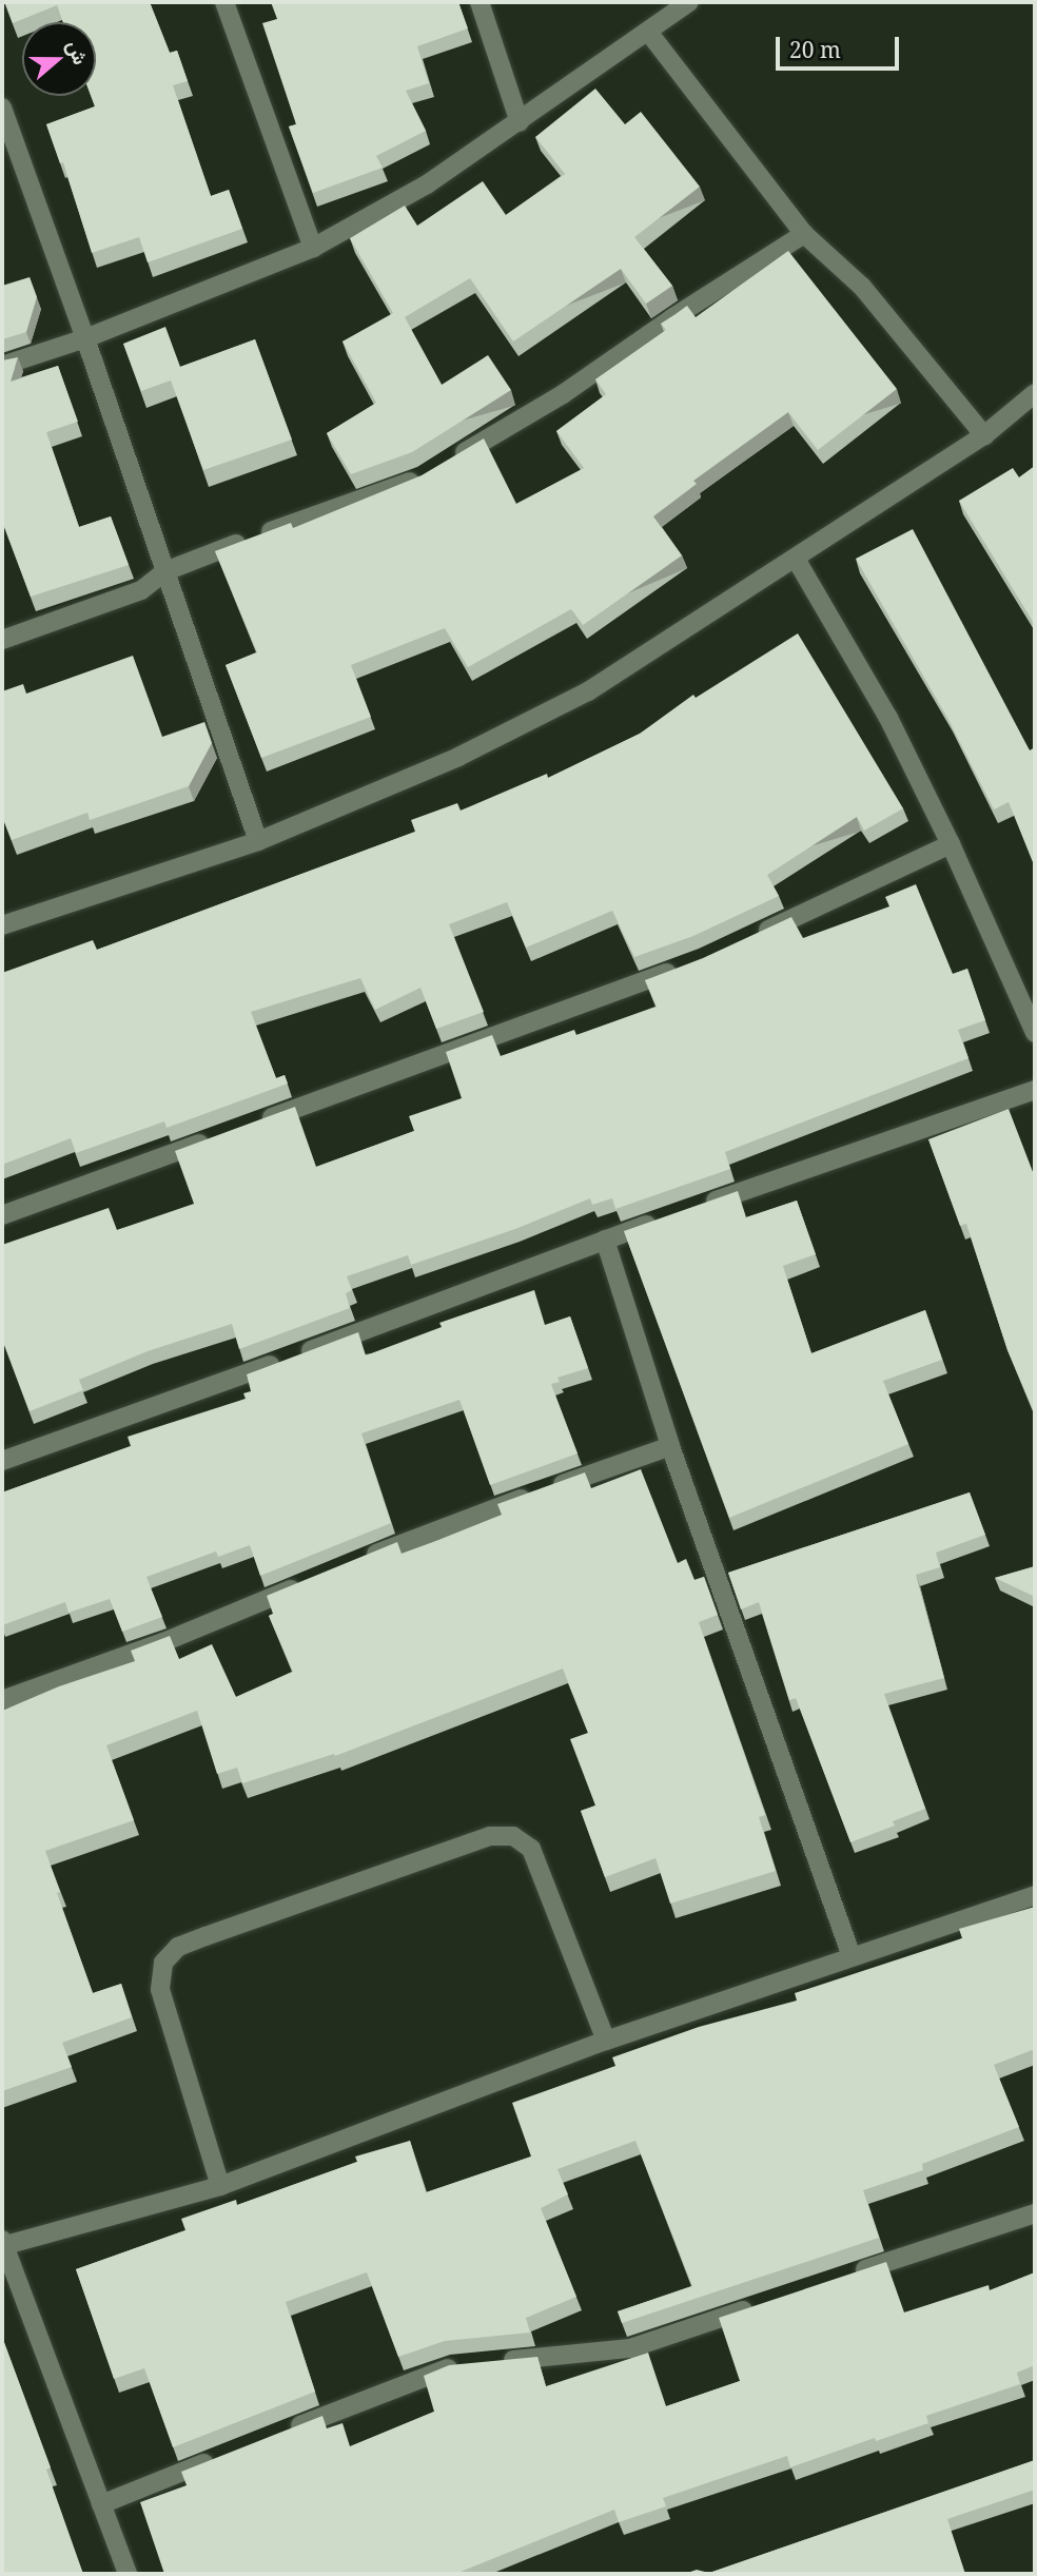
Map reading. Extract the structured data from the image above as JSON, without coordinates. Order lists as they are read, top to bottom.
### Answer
{
  "scale_bar": "20 m",
  "north": "right"
}
